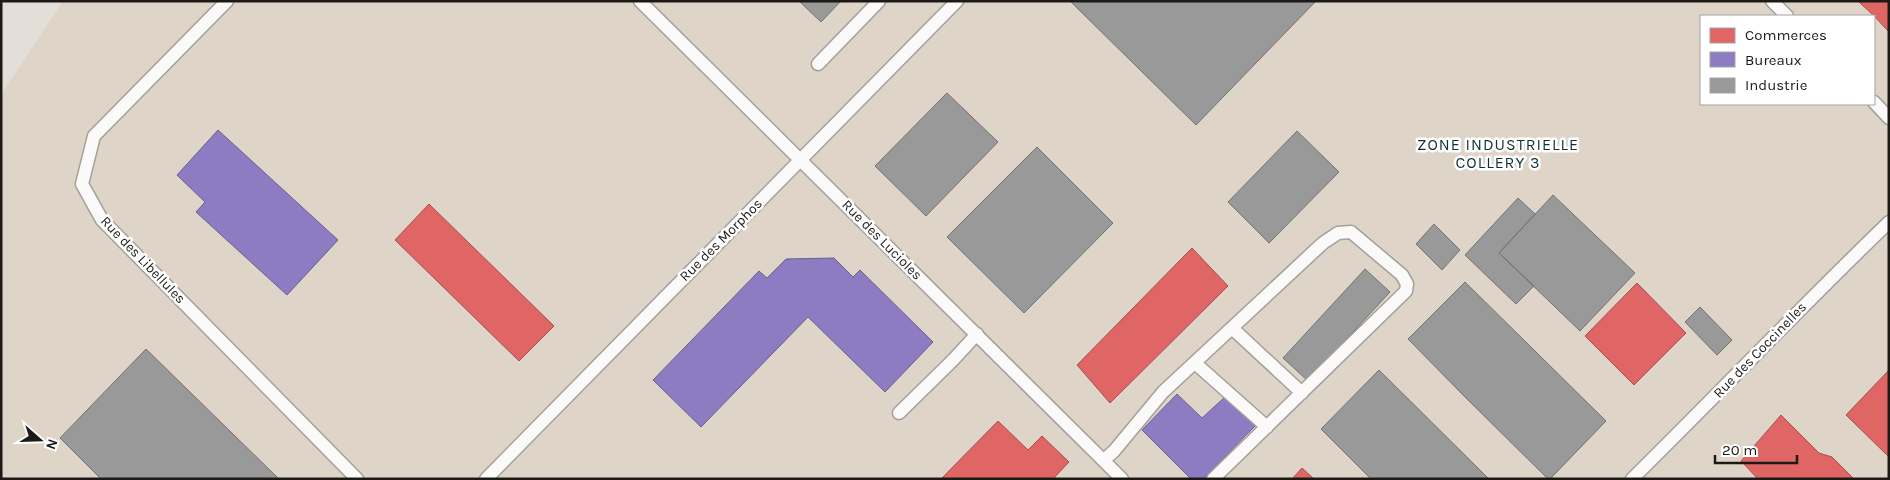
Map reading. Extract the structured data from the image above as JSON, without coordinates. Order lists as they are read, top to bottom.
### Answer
{
  "streets": {
    "lane": [
      "Rue des Morphos",
      "Rue des Lucioles",
      "Rue des Libellules",
      "Rue des Coccinelles"
    ]
  },
  "crossings": [
    ["Rue des Morphos", "Rue des Lucioles"]
  ],
  "districts": ["ZONE INDUSTRIELLE COLLERY 3"],
  "legend": ["Commerces", "Bureaux", "Industrie"],
  "scale_bar": "20 m",
  "north": "right"
}
